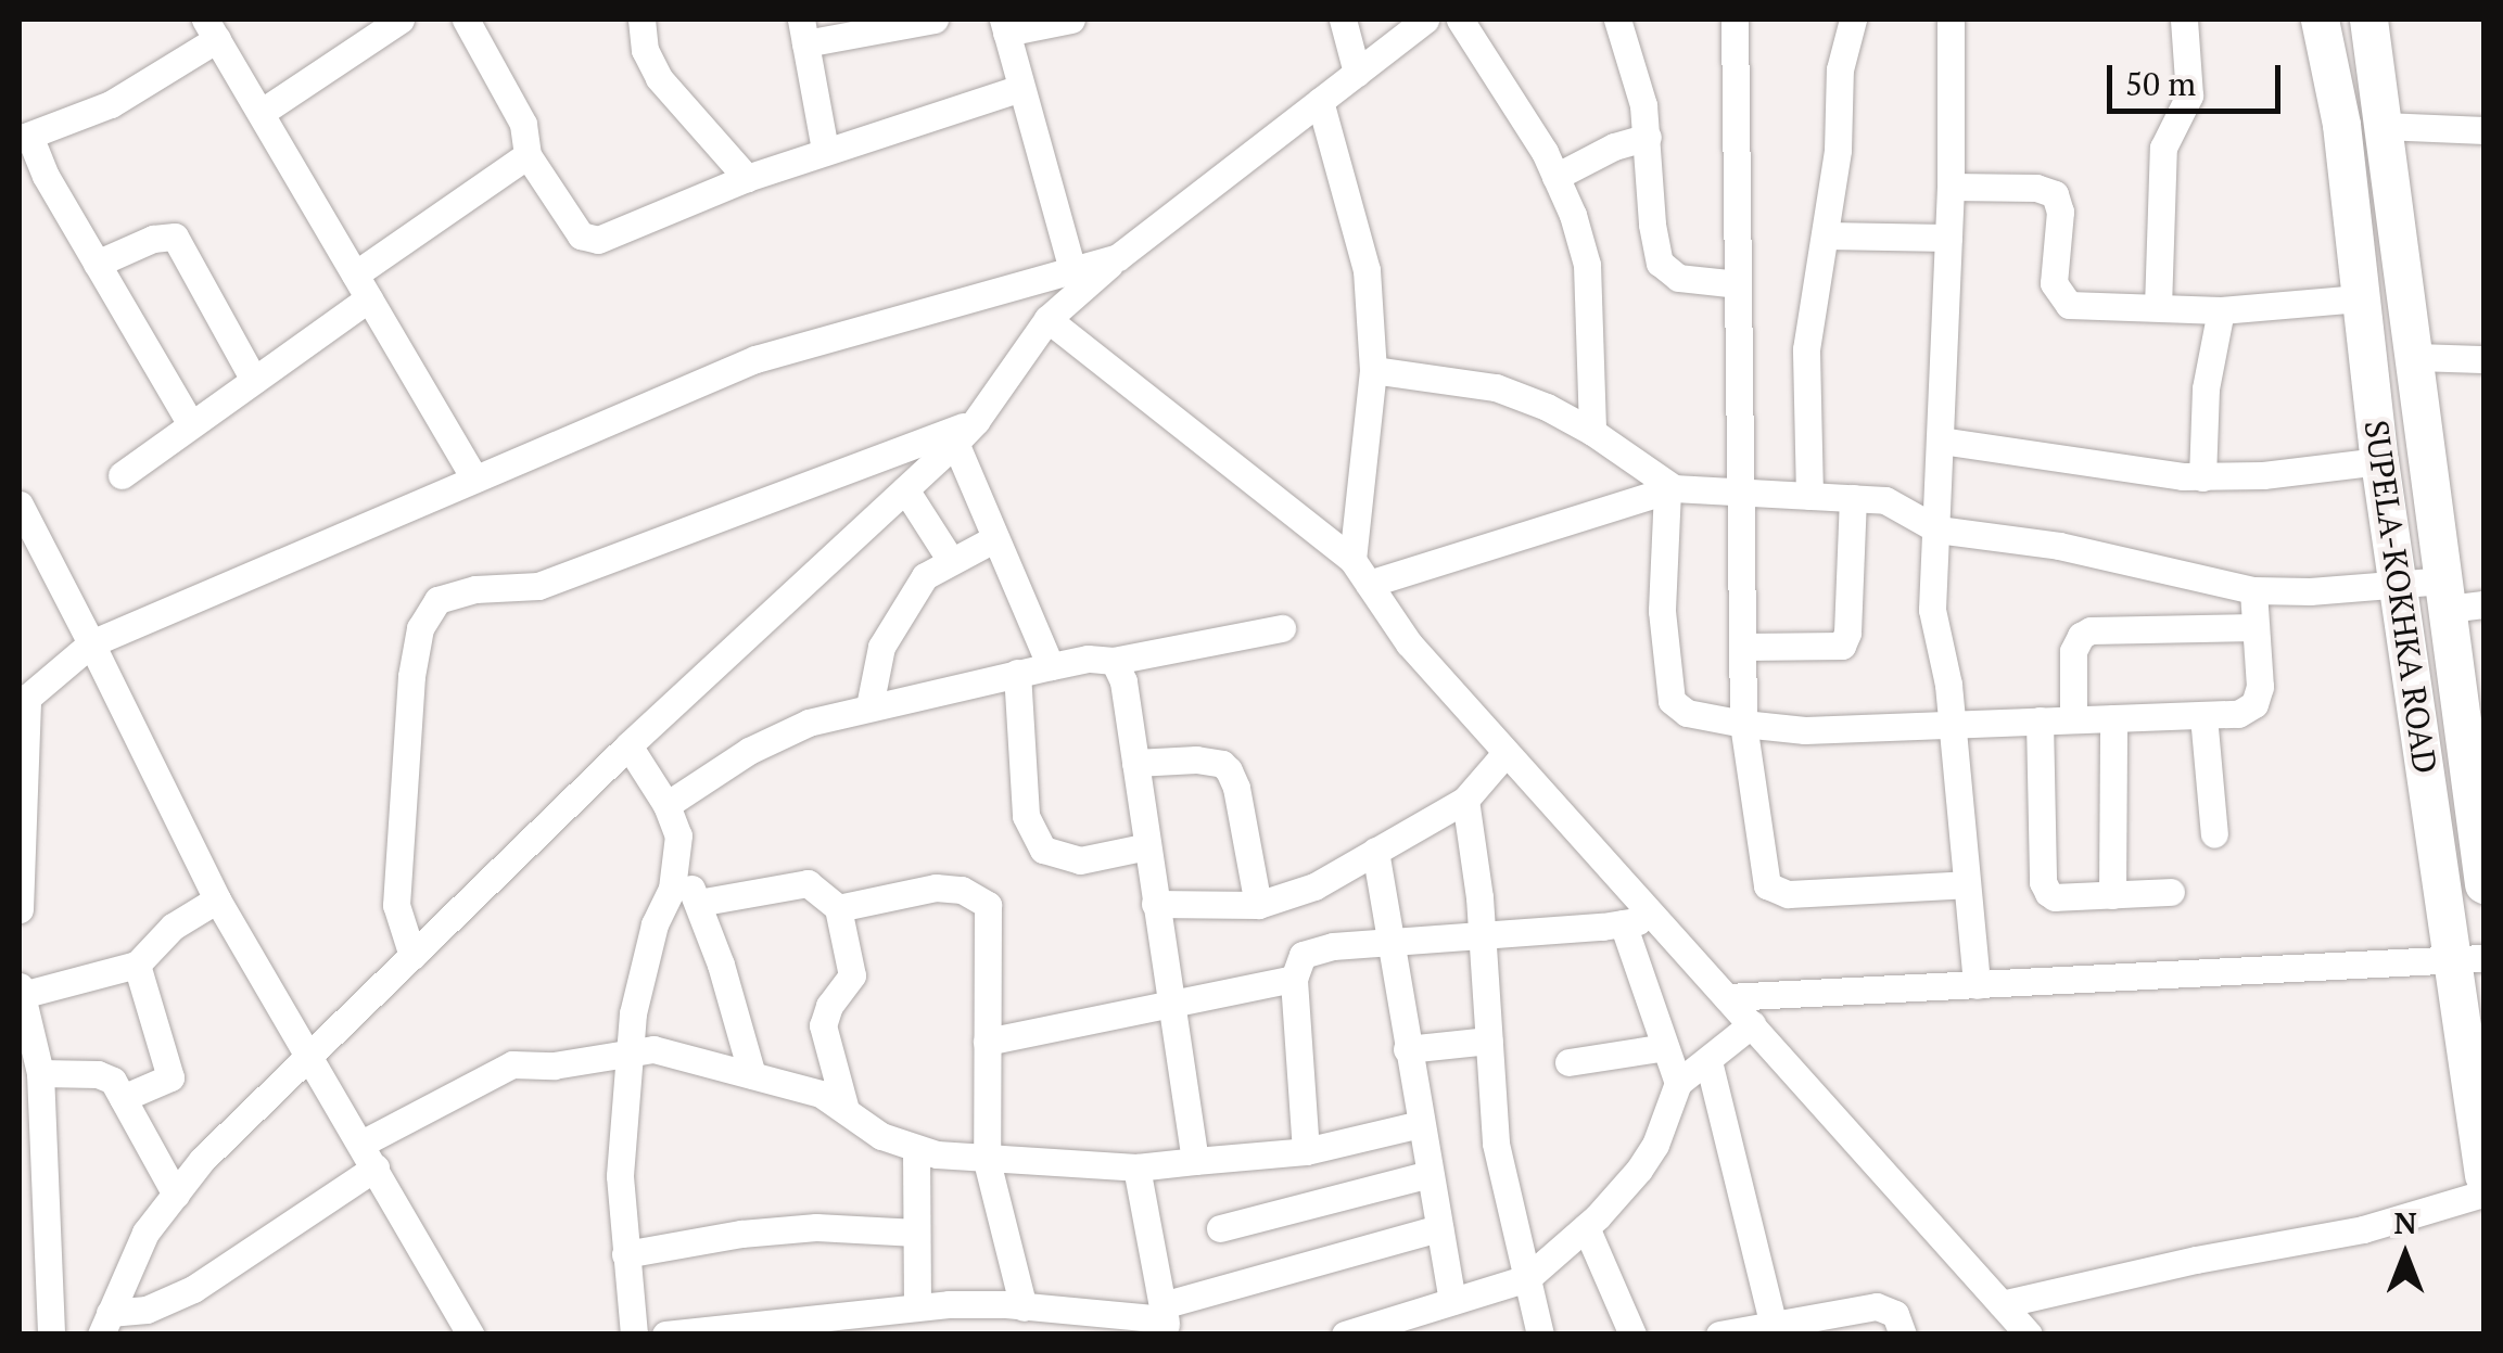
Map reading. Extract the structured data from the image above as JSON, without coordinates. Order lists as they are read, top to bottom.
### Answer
{
  "streets": {
    "street": ["SUPELA-KOKHKA ROAD"]
  },
  "scale_bar": "50 m",
  "north": "top"
}
